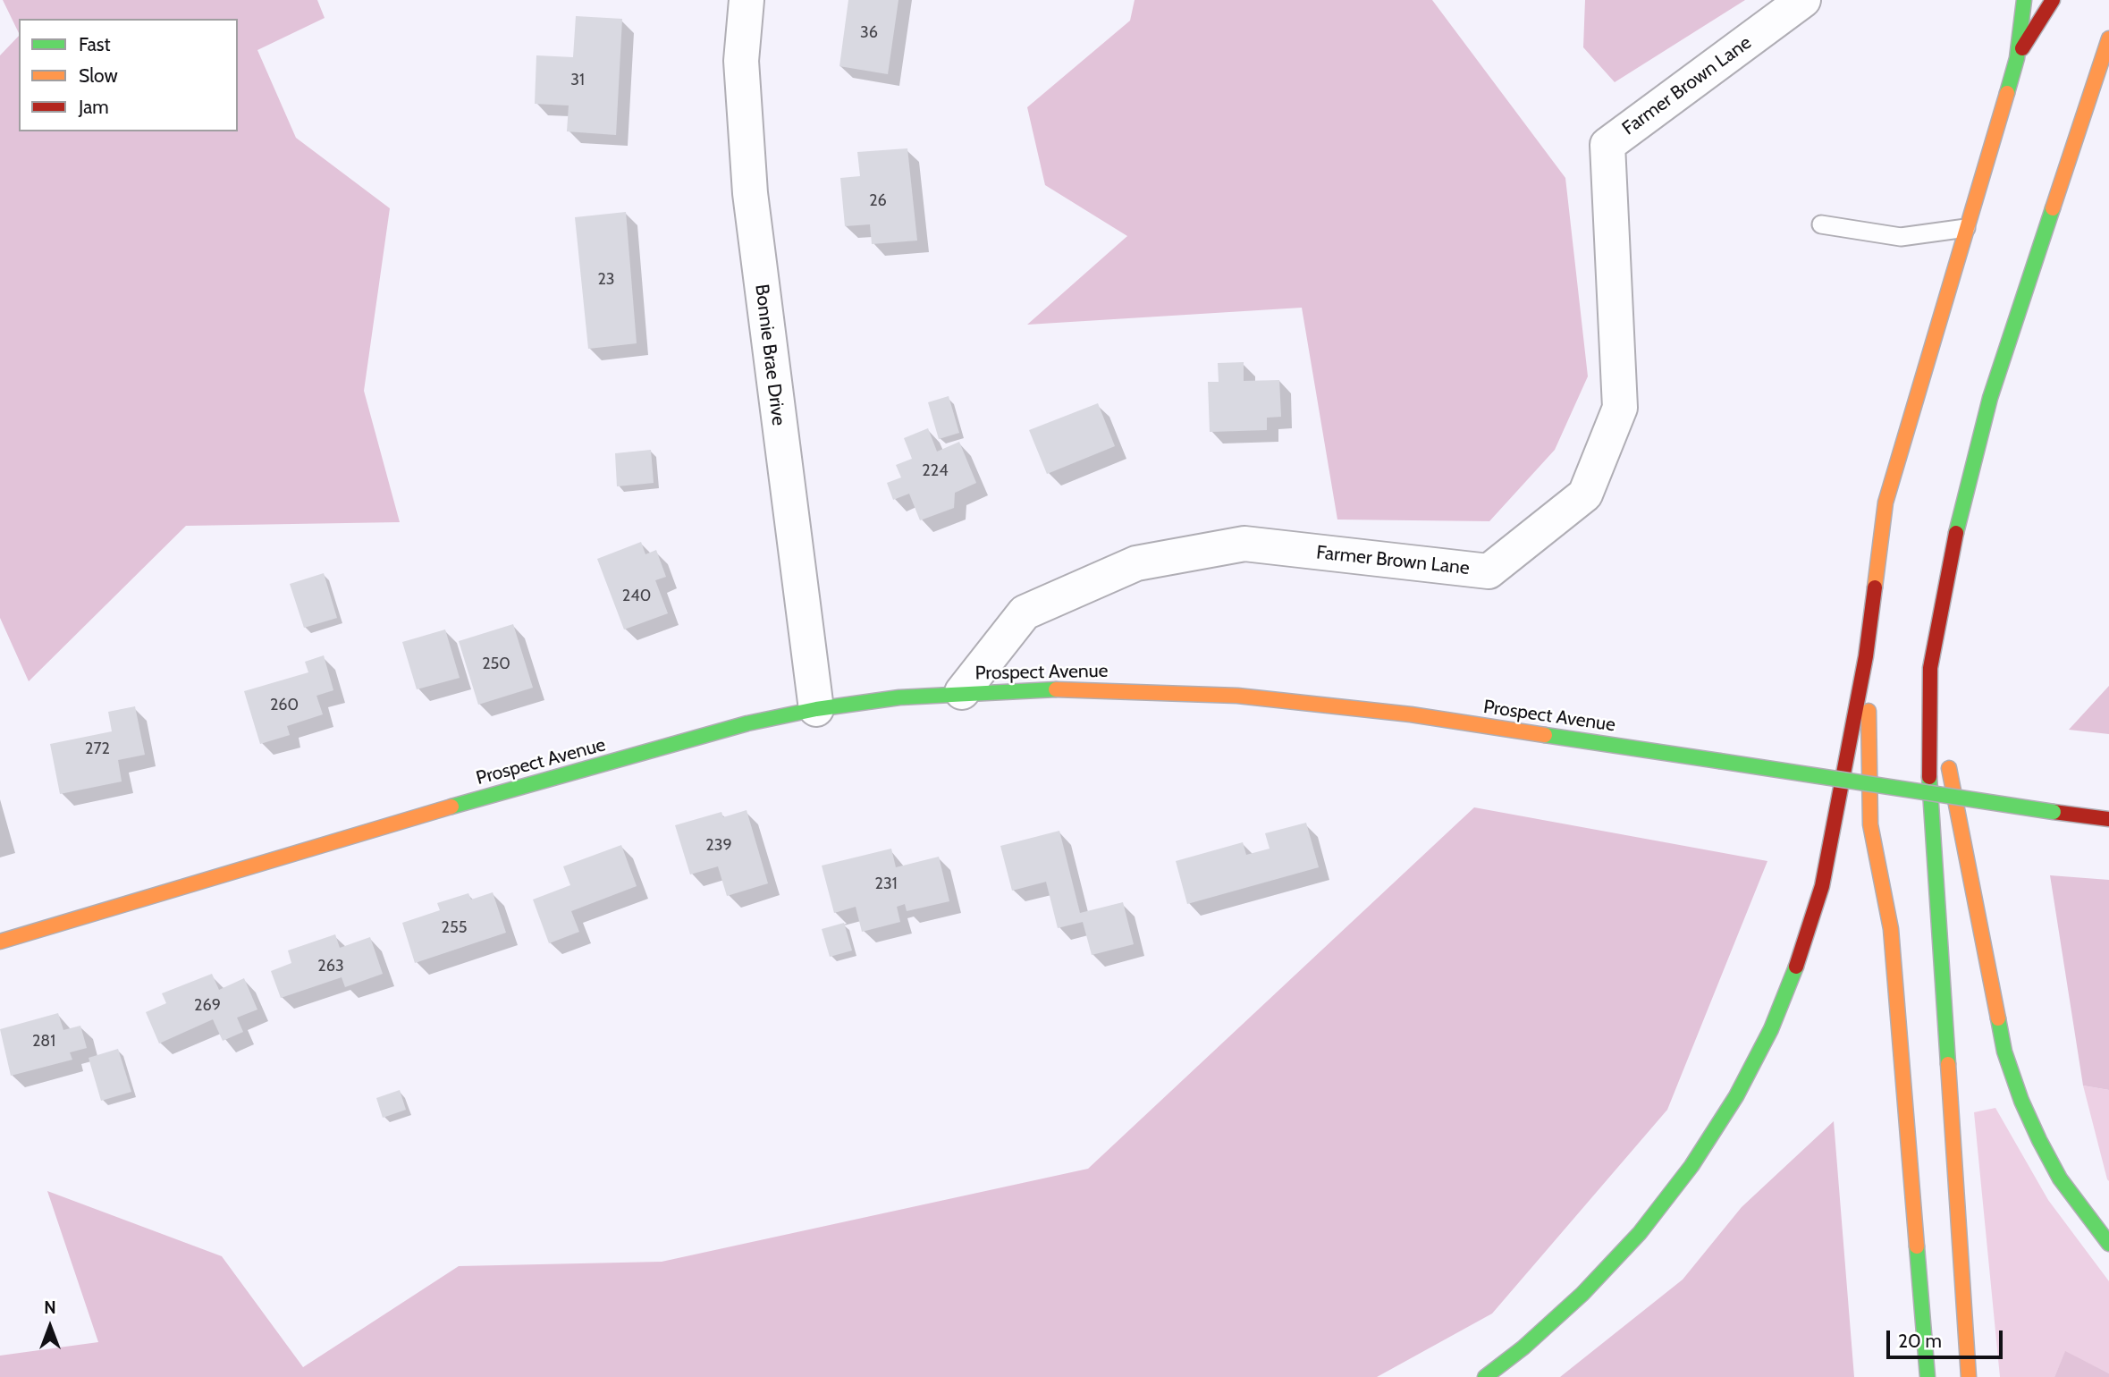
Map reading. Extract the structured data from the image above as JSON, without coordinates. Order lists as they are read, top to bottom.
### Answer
{
  "streets": {
    "main road": ["Prospect Avenue"],
    "street": ["Farmer Brown Lane", "Bonnie Brae Drive"]
  },
  "crossings": [
    ["Farmer Brown Lane", "Prospect Avenue"],
    ["Bonnie Brae Drive", "Prospect Avenue"]
  ],
  "house_numbers": [
    "36",
    "31",
    "26",
    "23",
    "224",
    "240",
    "250",
    "260",
    "272",
    "239",
    "231",
    "255",
    "263",
    "269",
    "281"
  ],
  "legend": ["Fast", "Slow", "Jam"],
  "scale_bar": "20 m",
  "north": "top"
}
